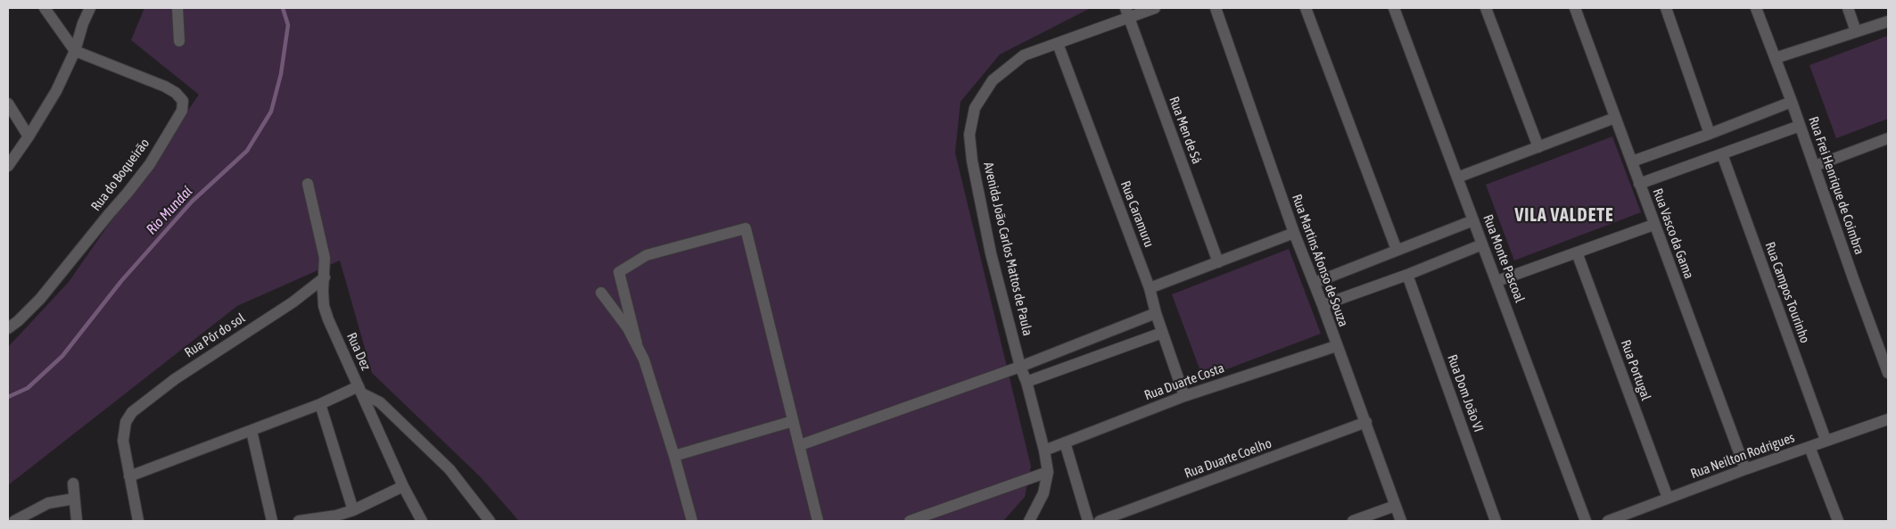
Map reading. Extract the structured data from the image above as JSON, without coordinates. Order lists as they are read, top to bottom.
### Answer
{
  "streets": {
    "street": [
      "Rua Men de Sá",
      "Rua do Boqueirão",
      "Rua Frei Henrique de Coimbra",
      "Rua Caramuru",
      "Rua Vasco da Gama",
      "Avenida João Carlos Mattos de Paula",
      "Rua Monte Pascoal",
      "Rua Martins Afonso de Souza",
      "Rua Campos Tourinho",
      "Rua Pôr do sol",
      "Rua Dez",
      "Rua Portugal",
      "Rua Duarte Costa",
      "Rua Dom João VI",
      "Rua Neilton Rodrigues",
      "Rua Duarte Coelho"
    ]
  },
  "crossings": [
    ["Rua Men de Sá", "Avenida João Carlos Mattos de Paula"],
    ["Rua Caramuru", "Avenida João Carlos Mattos de Paula"],
    ["Rua Caramuru", "Rua Duarte Costa"],
    ["Rua Vasco da Gama", "Rua Neilton Rodrigues"],
    ["Avenida João Carlos Mattos de Paula", "Rua Duarte Costa"],
    ["Rua Martins Afonso de Souza", "Rua Duarte Costa"],
    ["Rua Martins Afonso de Souza", "Rua Duarte Coelho"],
    ["Rua Campos Tourinho", "Rua Neilton Rodrigues"],
    ["Rua Pôr do sol", "Rua Dez"],
    ["Rua Portugal", "Rua Neilton Rodrigues"]
  ],
  "districts": ["VILA VALDETE"],
  "water": ["Rio Mundaí"]
}
